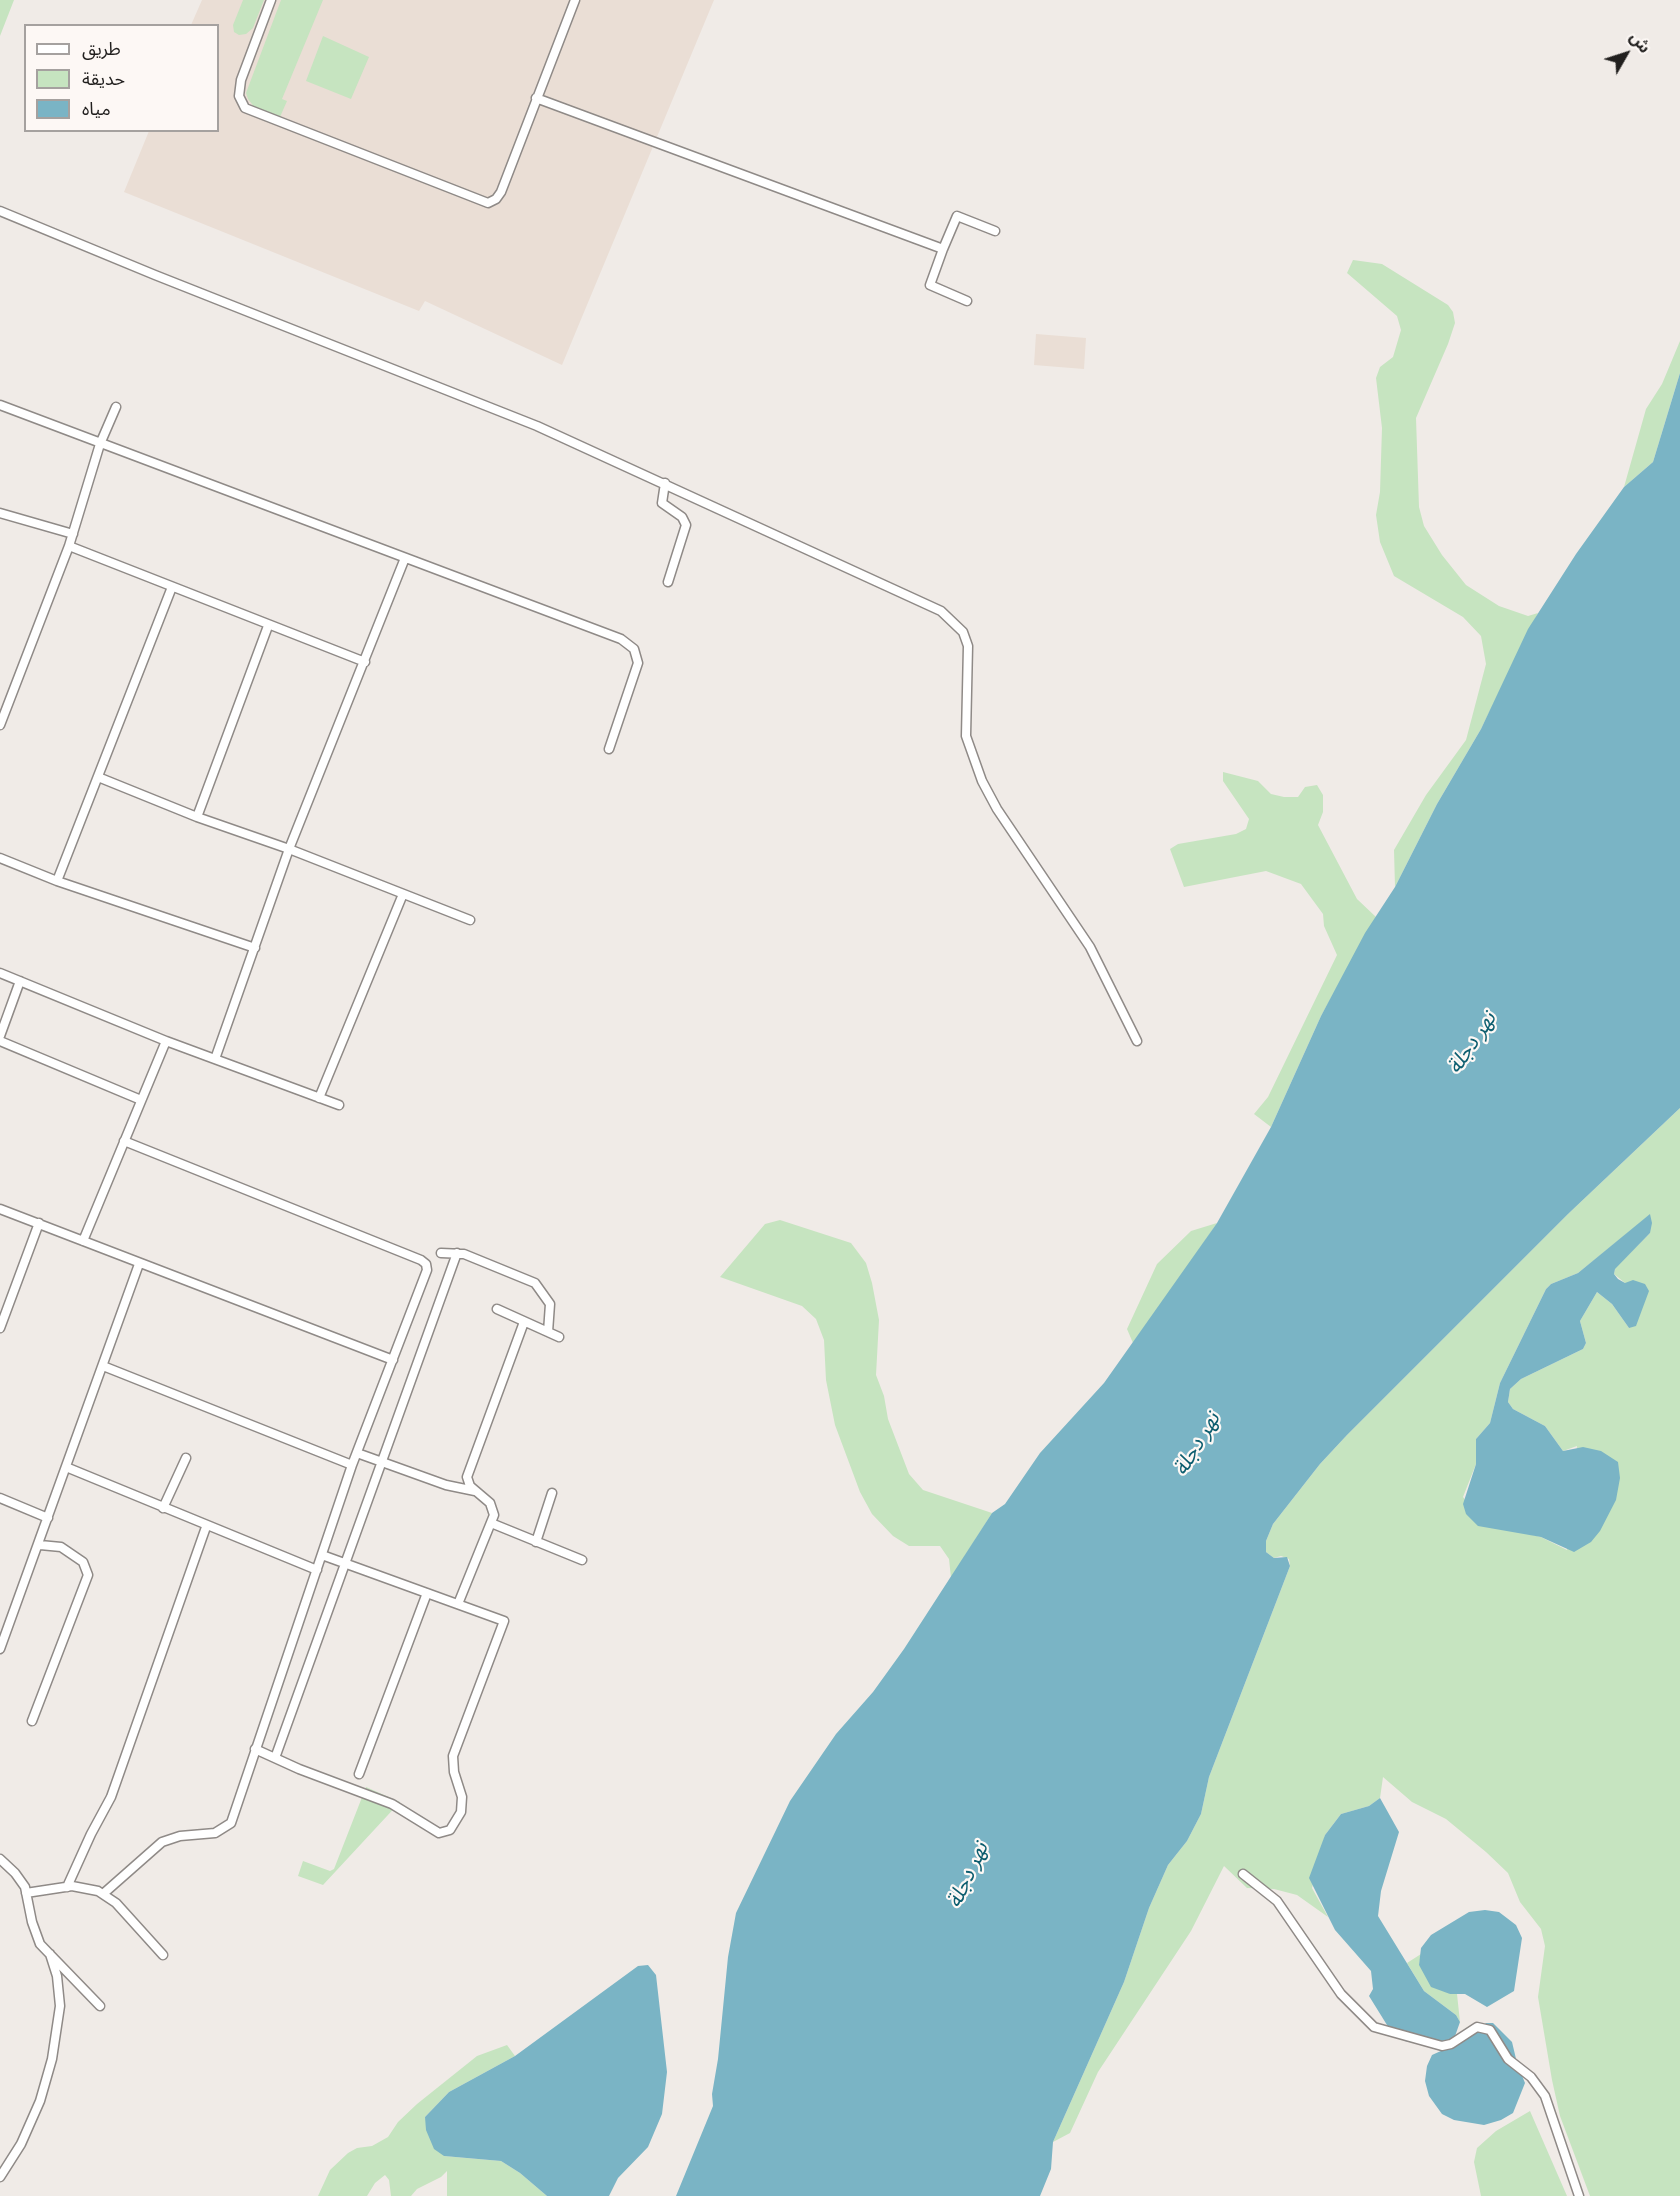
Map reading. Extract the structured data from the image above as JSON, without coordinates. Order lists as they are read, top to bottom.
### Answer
{
  "water": ["نهر دجلة"],
  "legend": ["طريق", "حديقة", "مياه"],
  "north": "top right"
}
